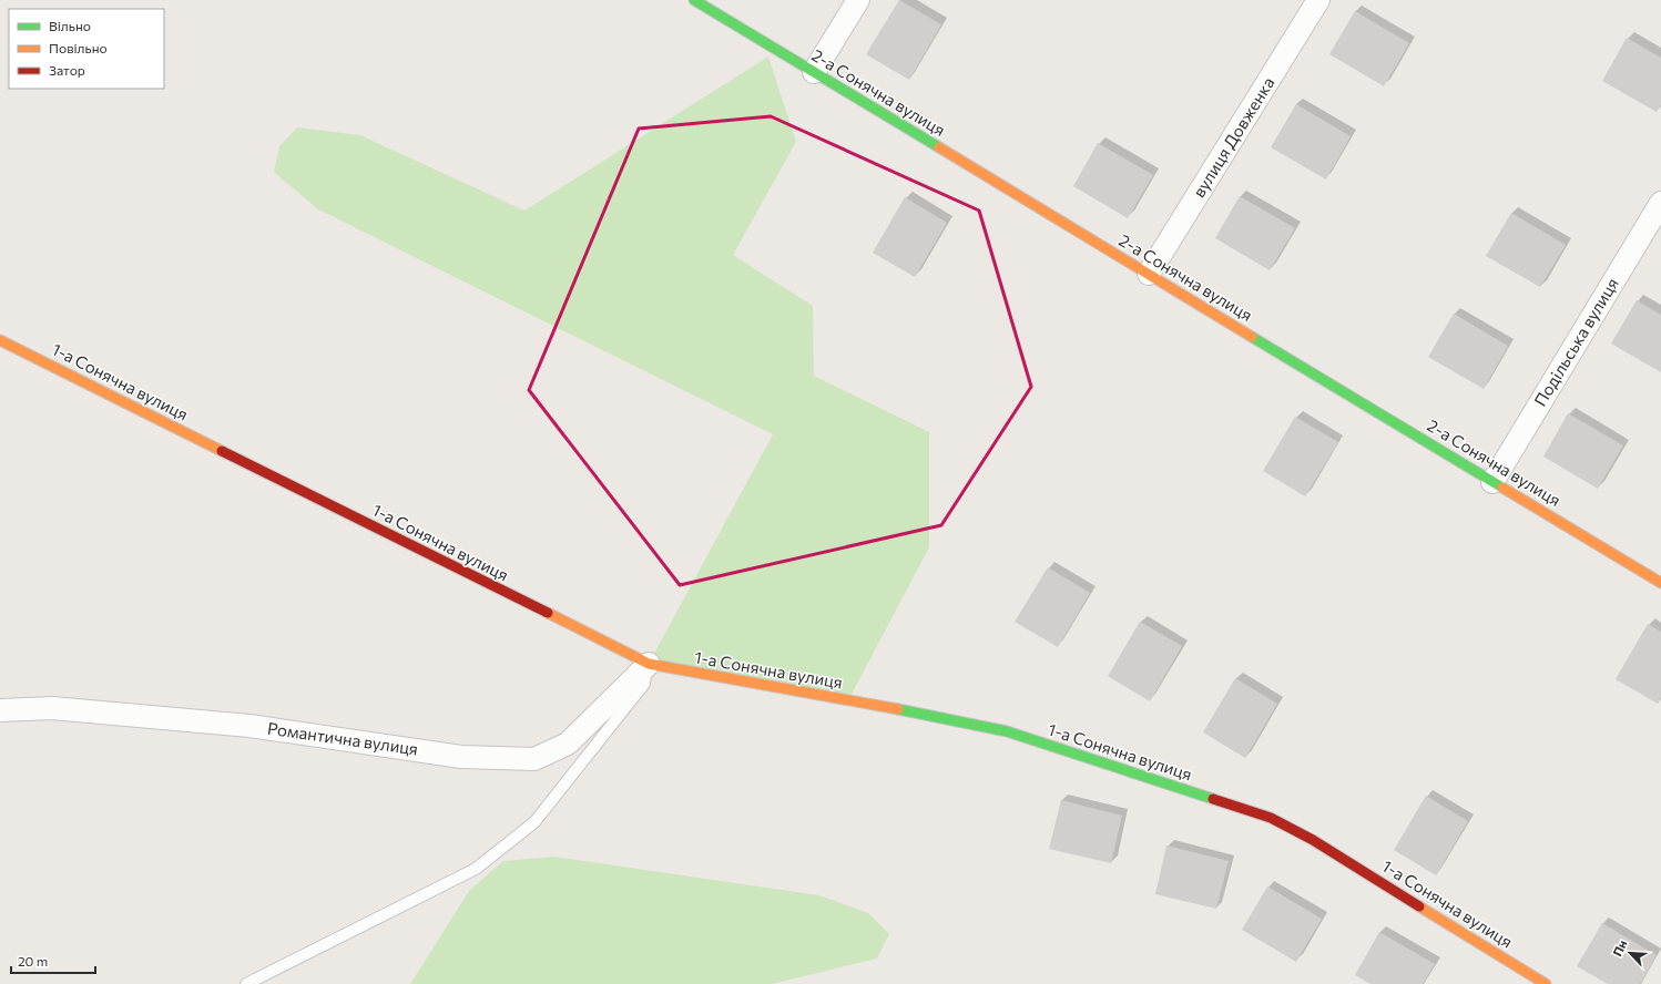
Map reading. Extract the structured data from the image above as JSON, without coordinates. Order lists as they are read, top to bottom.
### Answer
{
  "streets": {
    "street": [
      "2-а Сонячна вулиця",
      "вулиця Довженка",
      "Подільська вулиця",
      "1-а Сонячна вулиця",
      "Романтична вулиця"
    ]
  },
  "crossings": [
    ["2-а Сонячна вулиця", "вулиця Довженка"],
    ["2-а Сонячна вулиця", "Подільська вулиця"],
    ["1-а Сонячна вулиця", "Романтична вулиця"]
  ],
  "legend": ["Вільно", "Повільно", "Затор"],
  "scale_bar": "20 m",
  "north": "top left"
}
